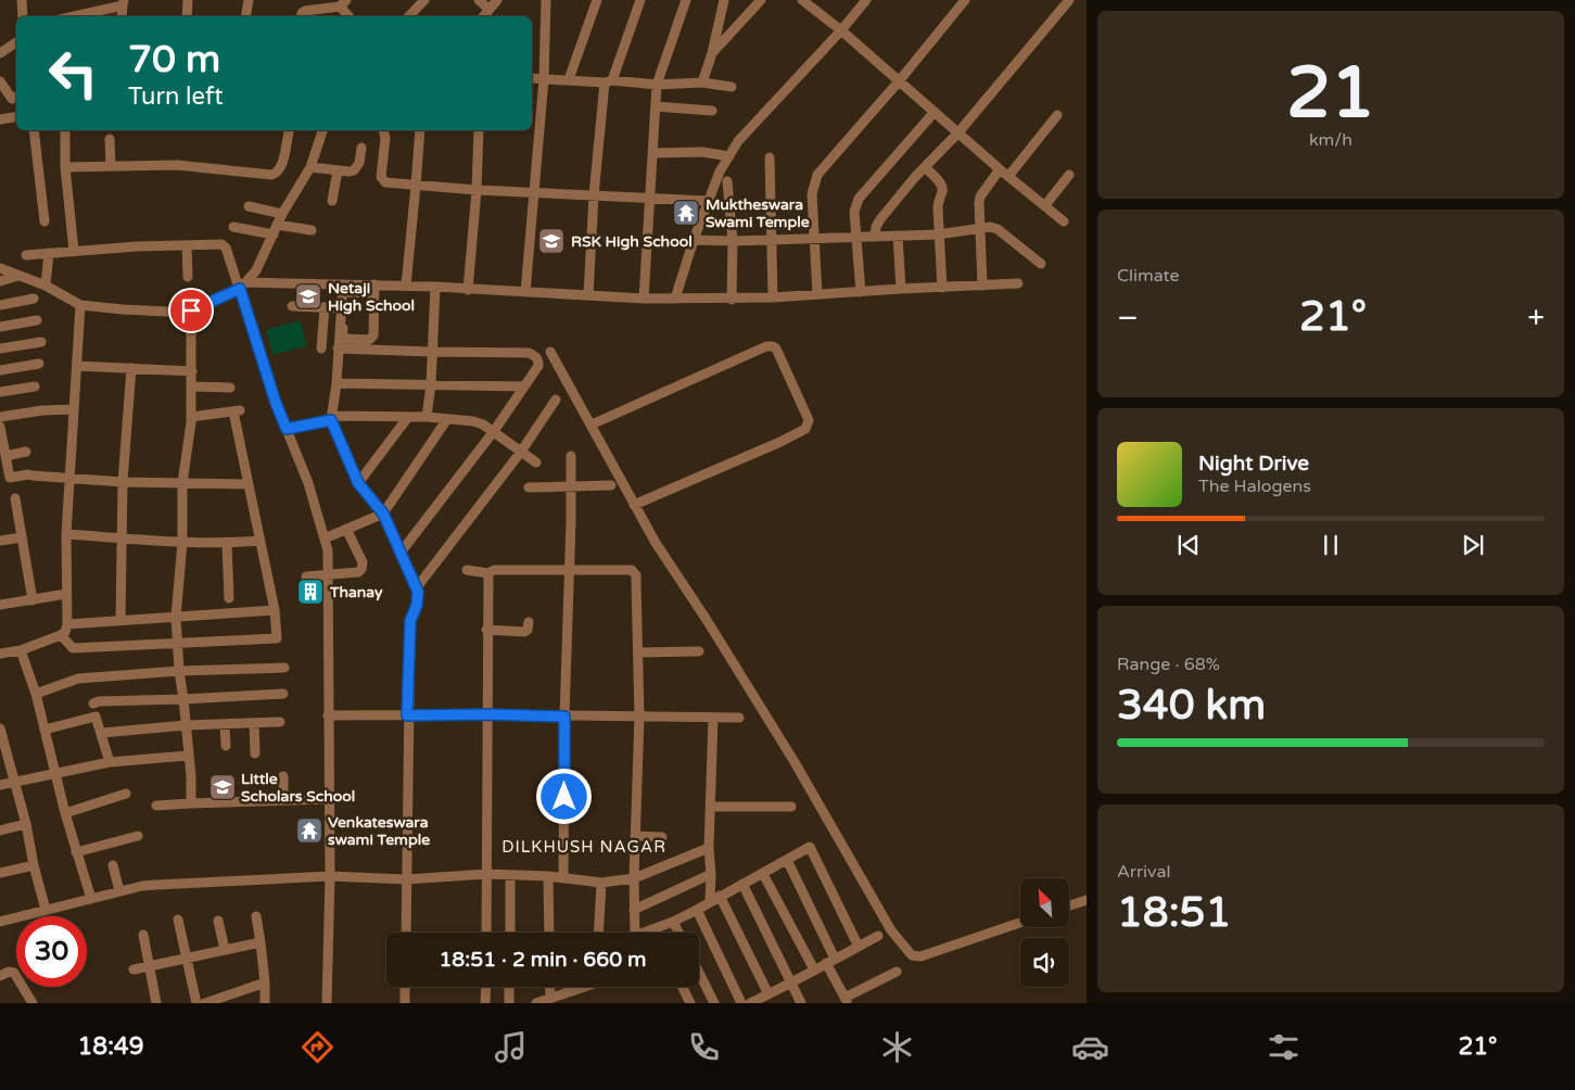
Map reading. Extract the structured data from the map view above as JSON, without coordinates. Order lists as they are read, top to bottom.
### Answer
{
  "districts": ["DILKHUSH NAGAR"],
  "places": {
    "temple": ["Muktheswara Swami Temple", "Venkateswara swami Temple"],
    "school or university": ["RSK High School", "Netaji High School", "Little Scholars School"],
    "building": ["Thanay"]
  },
  "north": "top left",
  "page": {
    "tile": [
      ["21", "km/h"],
      "Climate",
      ["Range · 68%", "340 km"],
      ["Arrival", "18:51"]
    ],
    "turn": ["70 m", "Turn left"],
    "heat": ["−", "21°", "+"],
    "song": ["Night Drive", "The Halogens"],
    "limit": "30",
    "trip": "18:51 · 2 min · 660 m",
    "tabs": ["18:49", "21°"]
  }
}
